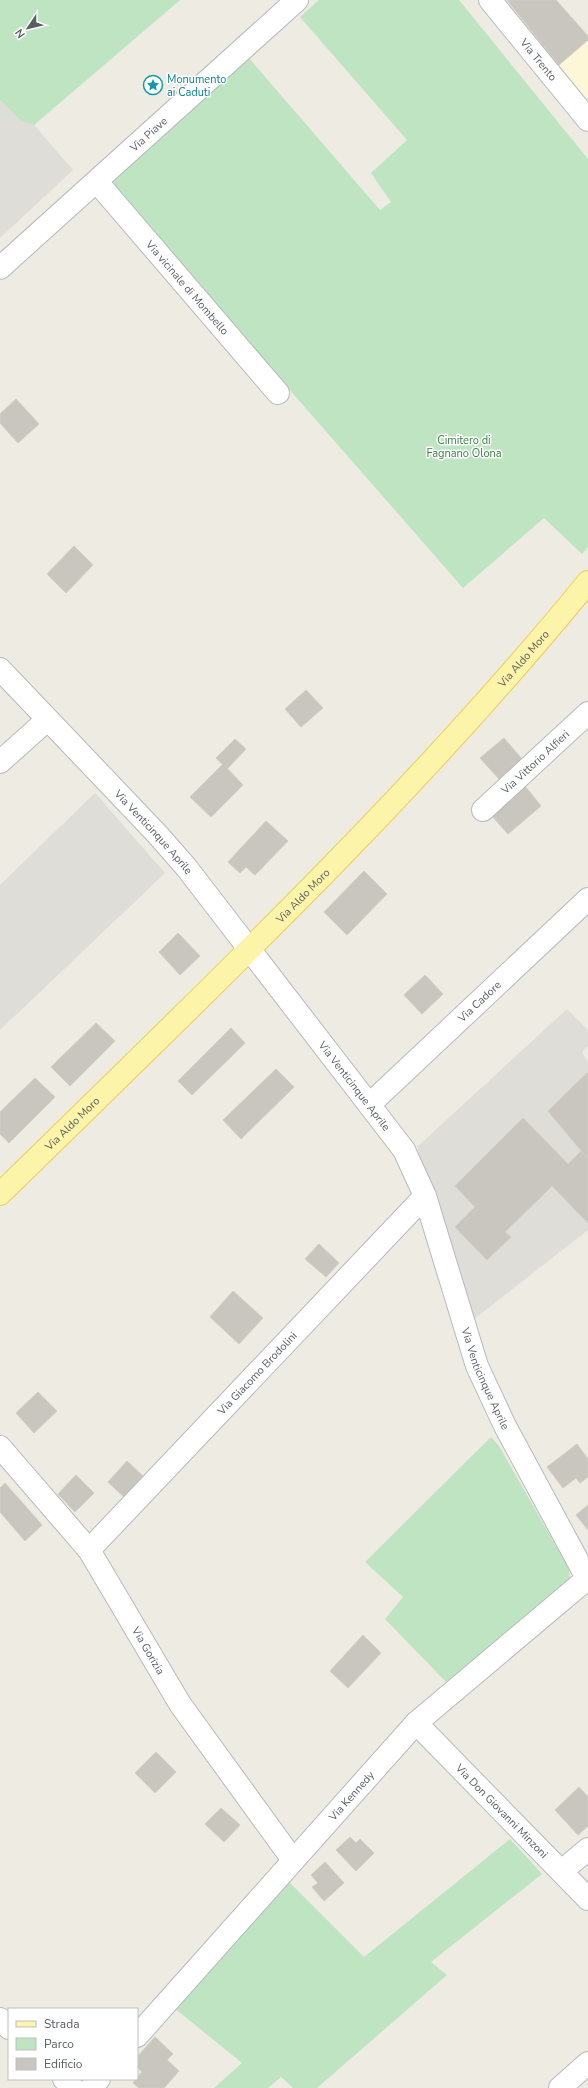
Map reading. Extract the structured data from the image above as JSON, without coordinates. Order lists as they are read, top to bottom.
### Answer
{
  "streets": {
    "main road": ["Via Aldo Moro"],
    "street": [
      "Via Trento",
      "Via Piave",
      "Via vicinale di Mombello",
      "Via Vittorio Alfieri",
      "Via Venticinque Aprile",
      "Via Cadore",
      "Via Giacomo Brodolini",
      "Via Gorizia",
      "Via Kennedy",
      "Via Don Giovanni Minzoni"
    ]
  },
  "crossings": [
    ["Via Piave", "Via vicinale di Mombello"],
    ["Via Aldo Moro", "Via Venticinque Aprile"],
    ["Via Venticinque Aprile", "Via Cadore"],
    ["Via Venticinque Aprile", "Via Giacomo Brodolini"],
    ["Via Venticinque Aprile", "Via Kennedy"],
    ["Via Giacomo Brodolini", "Via Gorizia"],
    ["Via Gorizia", "Via Kennedy"],
    ["Via Kennedy", "Via Don Giovanni Minzoni"]
  ],
  "parks": ["Cimitero di Fagnano Olona"],
  "places": {
    "place": ["Monumento ai Caduti"]
  },
  "legend": ["Strada", "Parco", "Edificio"],
  "north": "bottom left"
}
